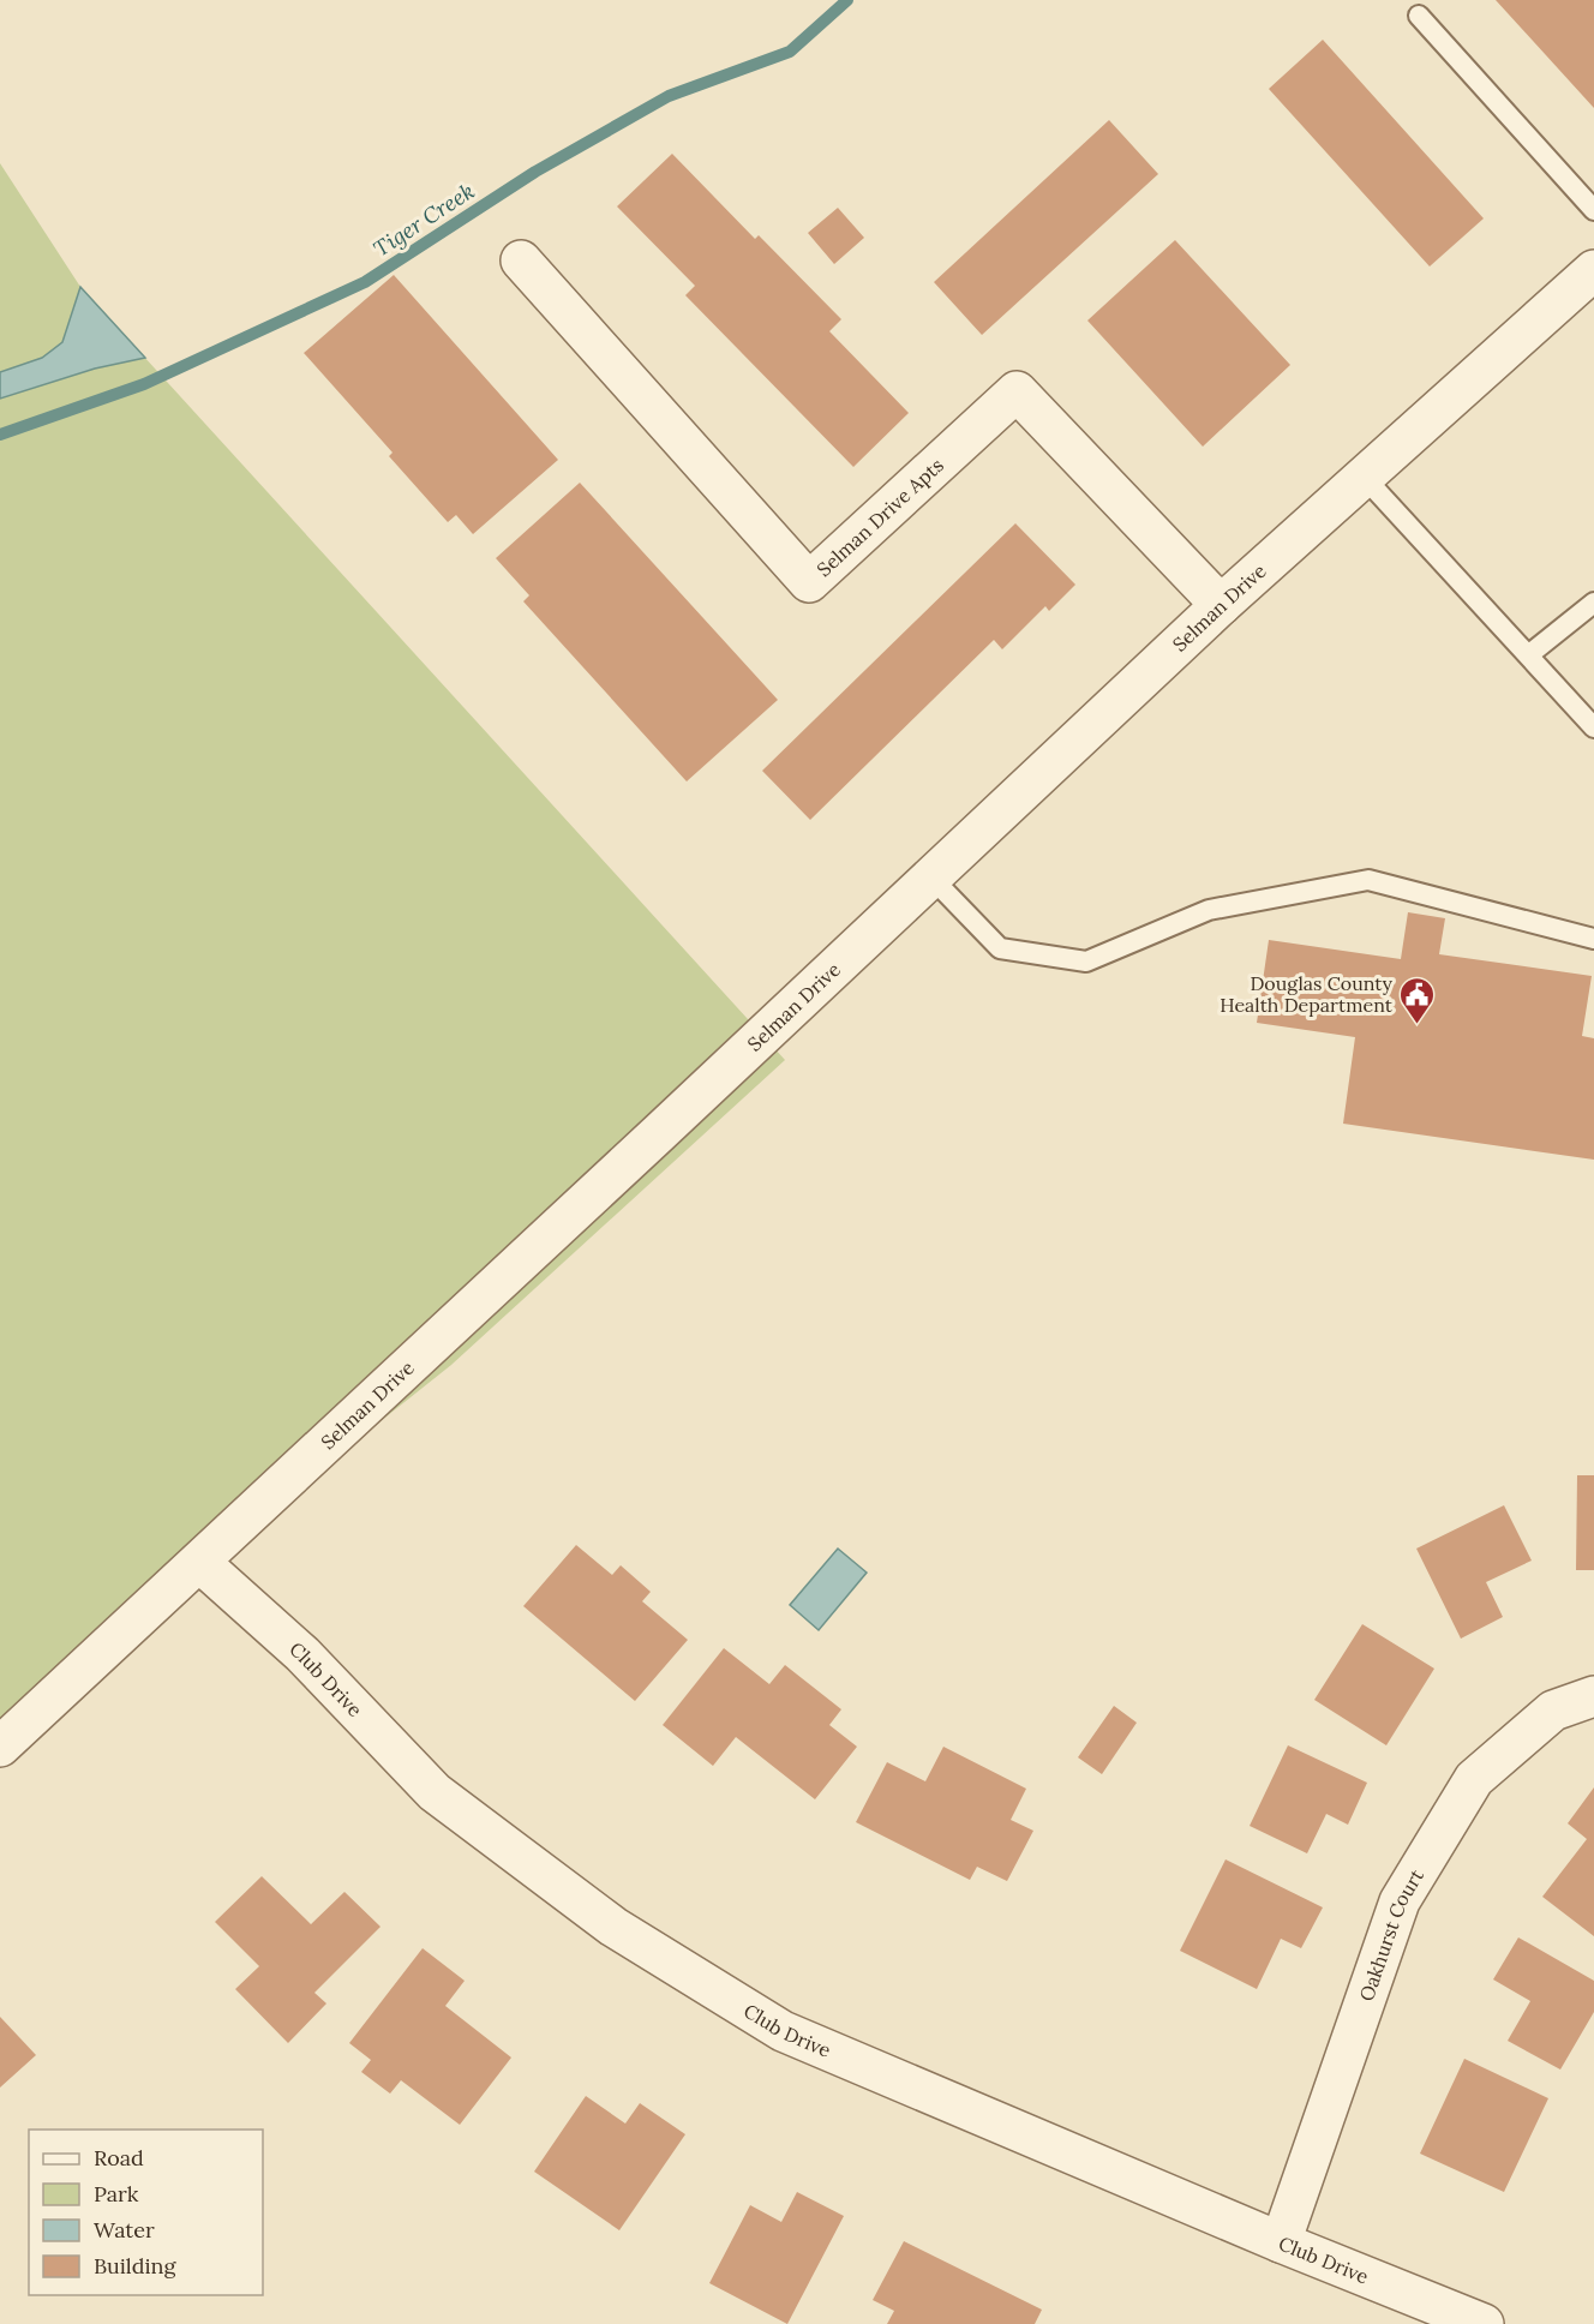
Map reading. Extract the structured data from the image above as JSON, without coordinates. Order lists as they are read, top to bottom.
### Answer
{
  "streets": {
    "street": [
      "Selman Drive Apts",
      "Selman Drive",
      "Club Drive",
      "Oakhurst Court"
    ]
  },
  "crossings": [
    ["Selman Drive Apts", "Selman Drive"],
    ["Selman Drive", "Club Drive"],
    ["Club Drive", "Oakhurst Court"]
  ],
  "water": ["Tiger Creek"],
  "places": {
    "public building": ["Douglas County Health Department"]
  },
  "legend": [
    "Road",
    "Park",
    "Water",
    "Building"
  ]
}
